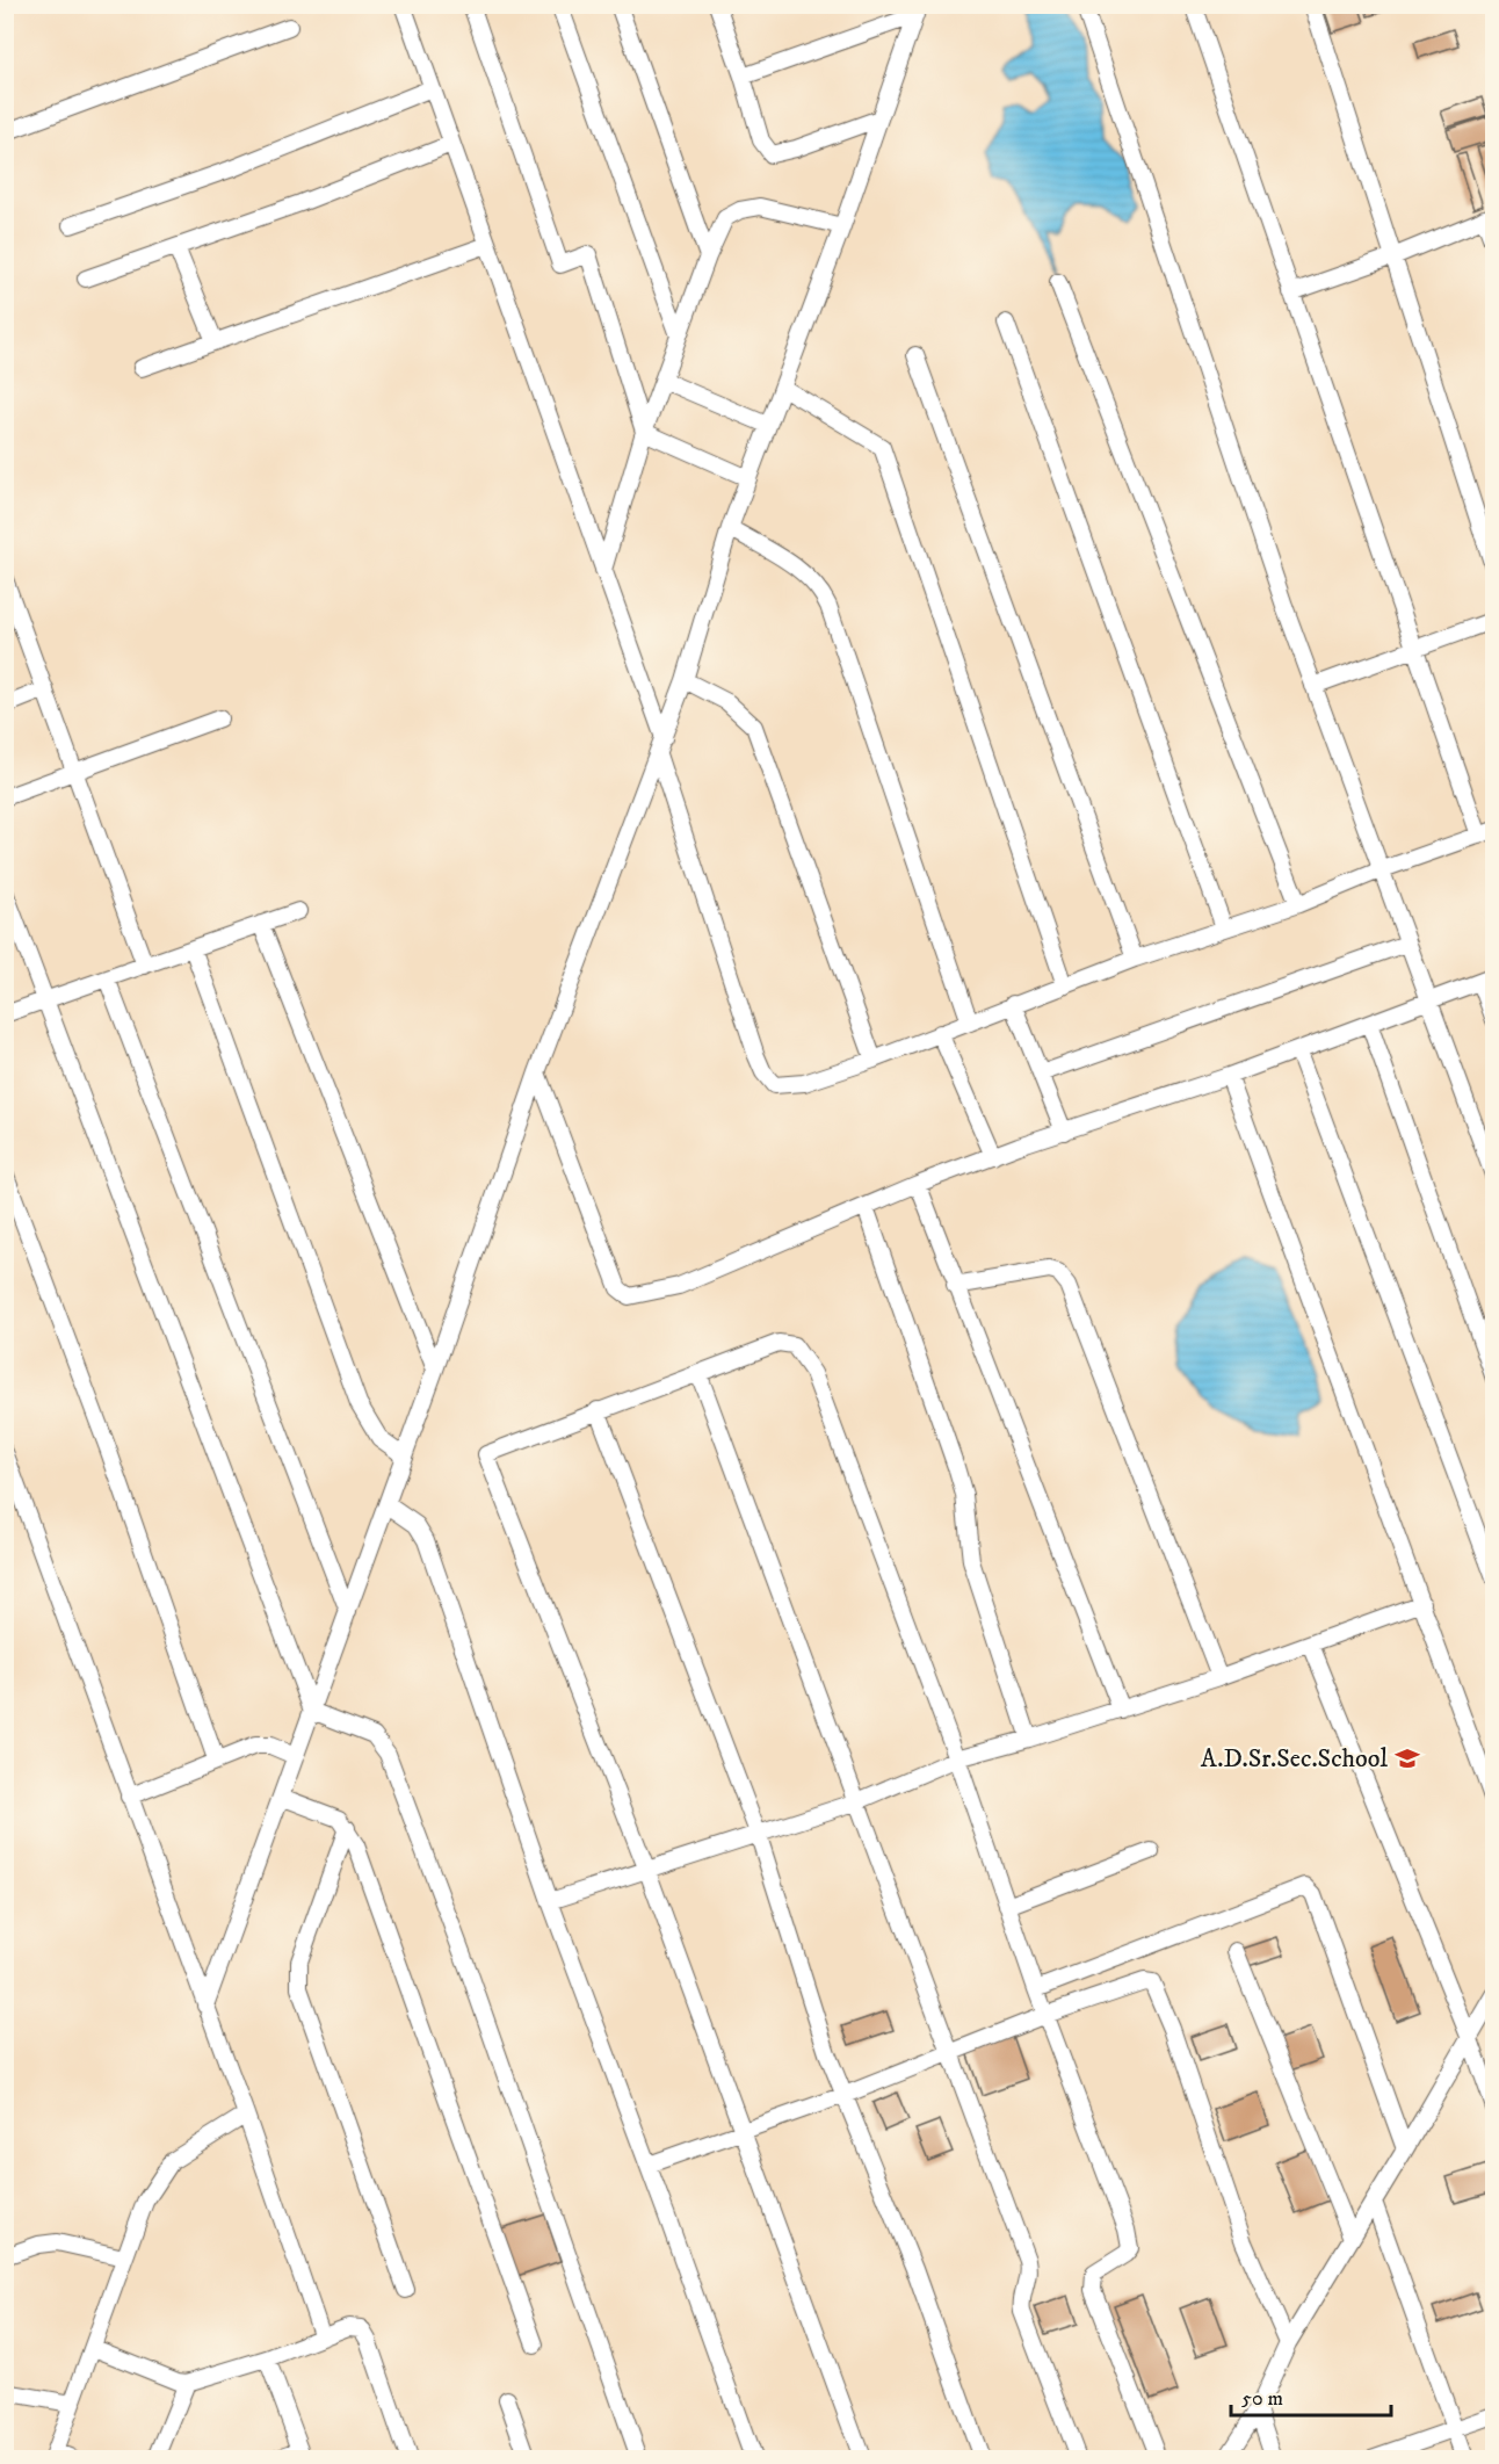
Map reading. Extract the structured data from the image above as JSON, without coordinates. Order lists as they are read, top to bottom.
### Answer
{
  "places": {
    "school or university": ["A.D.Sr.Sec.School"]
  },
  "scale_bar": "50 m"
}
